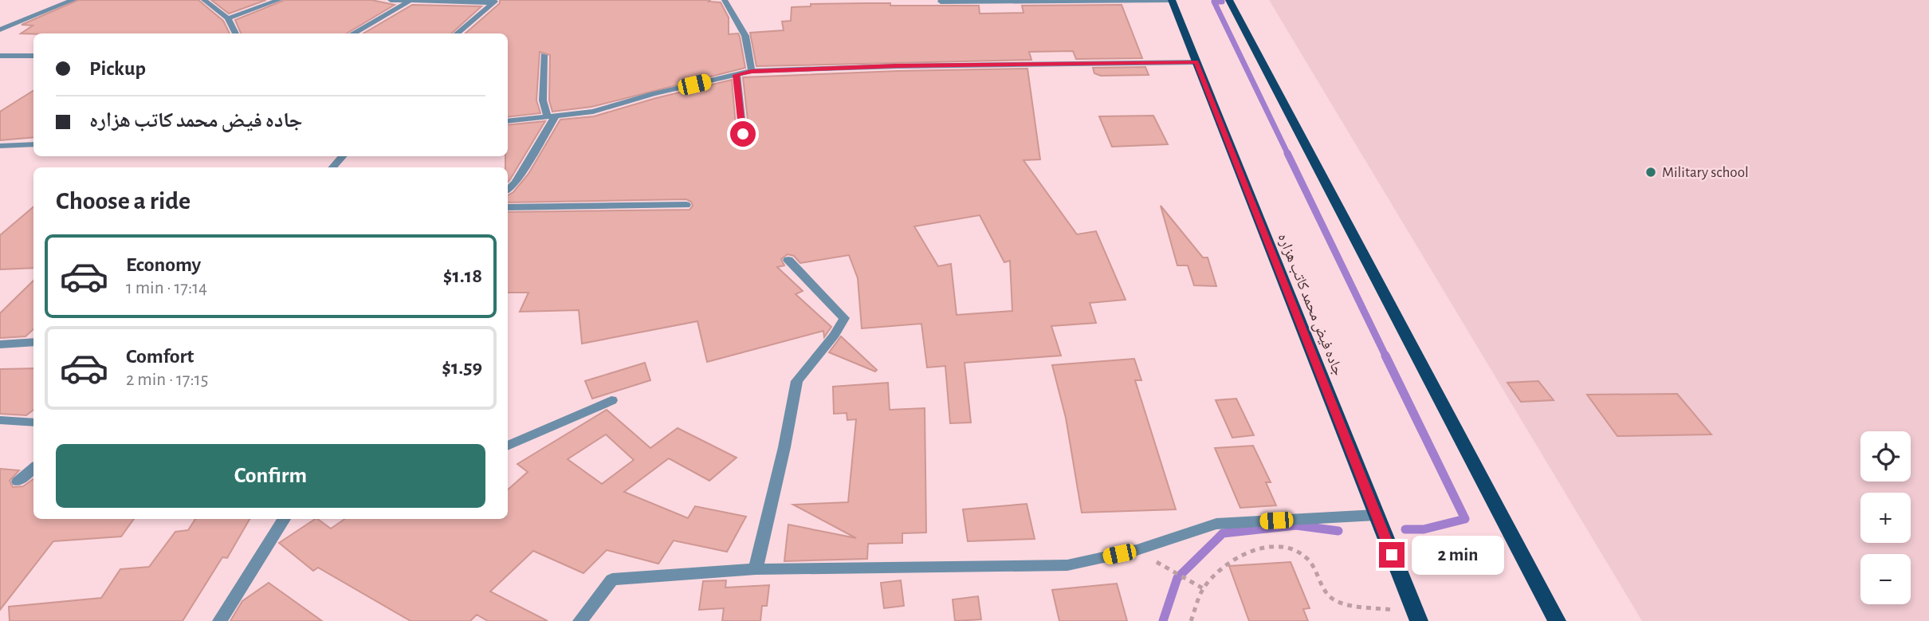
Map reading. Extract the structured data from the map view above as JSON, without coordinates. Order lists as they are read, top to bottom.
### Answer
{
  "streets": {
    "main road": ["جاده فیض محمد کاتب هزاره"]
  },
  "places": ["Military school"],
  "page": {
    "banner": ["Pickup", "جاده فیض محمد کاتب هزاره"],
    "heading": "Choose a ride",
    "list": [
      {
        "name": "Economy",
        "note": "1 min · 17:14",
        "value": "$1.18"
      },
      {
        "name": "Comfort",
        "note": "2 min · 17:15",
        "value": "$1.59"
      }
    ],
    "map_buttons": ["+", "−"],
    "buttons": "Confirm",
    "bubble": "2 min"
  }
}
